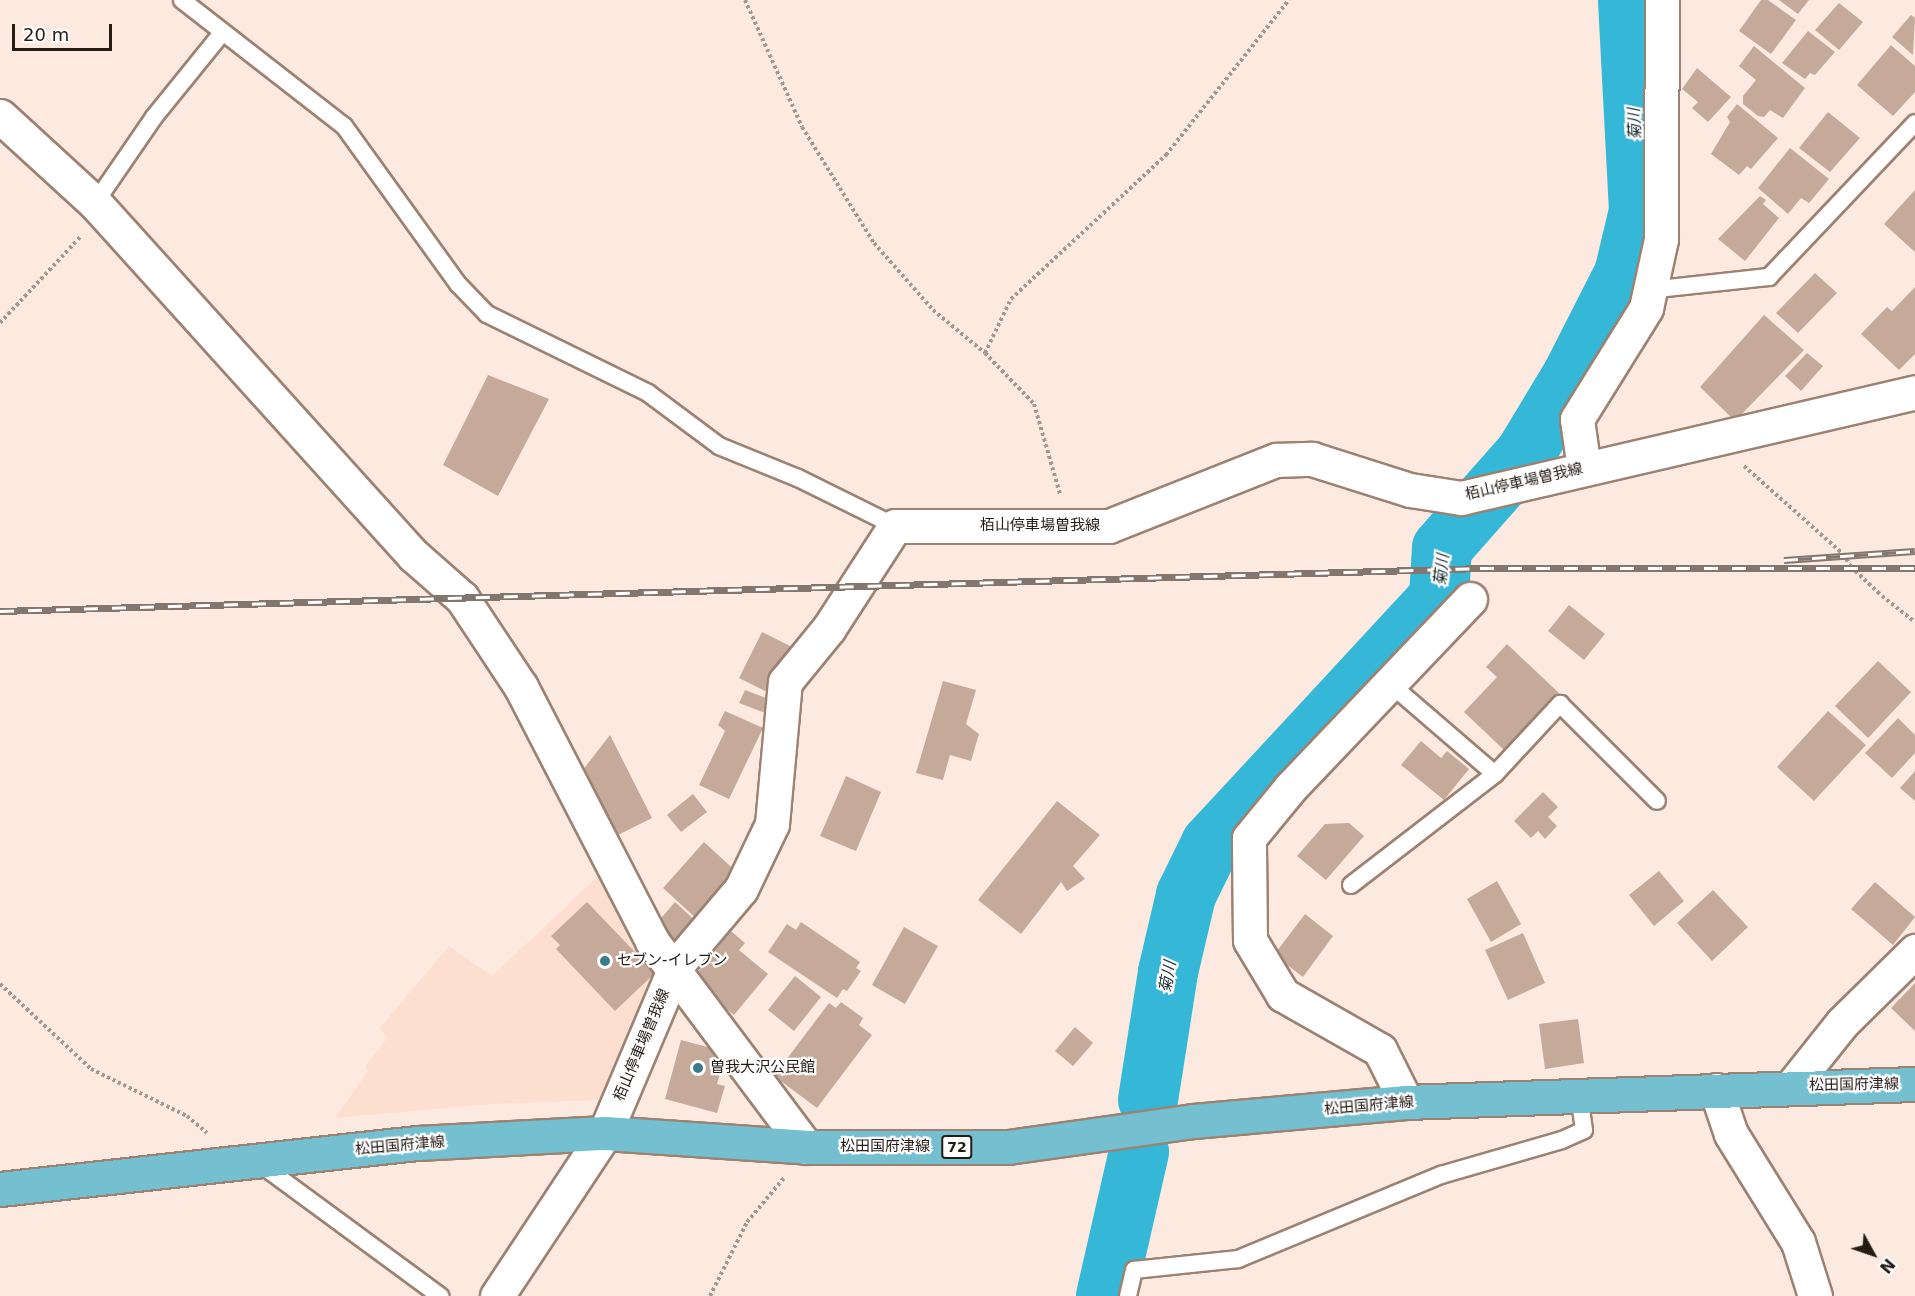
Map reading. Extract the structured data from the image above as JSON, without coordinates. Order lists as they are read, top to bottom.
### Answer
{
  "streets": {
    "main road": ["松田国府津線", "72"],
    "street": ["栢山停車場曽我線"]
  },
  "crossings": [
    ["栢山停車場曽我線", "松田国府津線"]
  ],
  "water": ["菊川"],
  "places": ["セブン-イレブン", "曽我大沢公民館"],
  "scale_bar": "20 m",
  "north": "bottom right"
}
